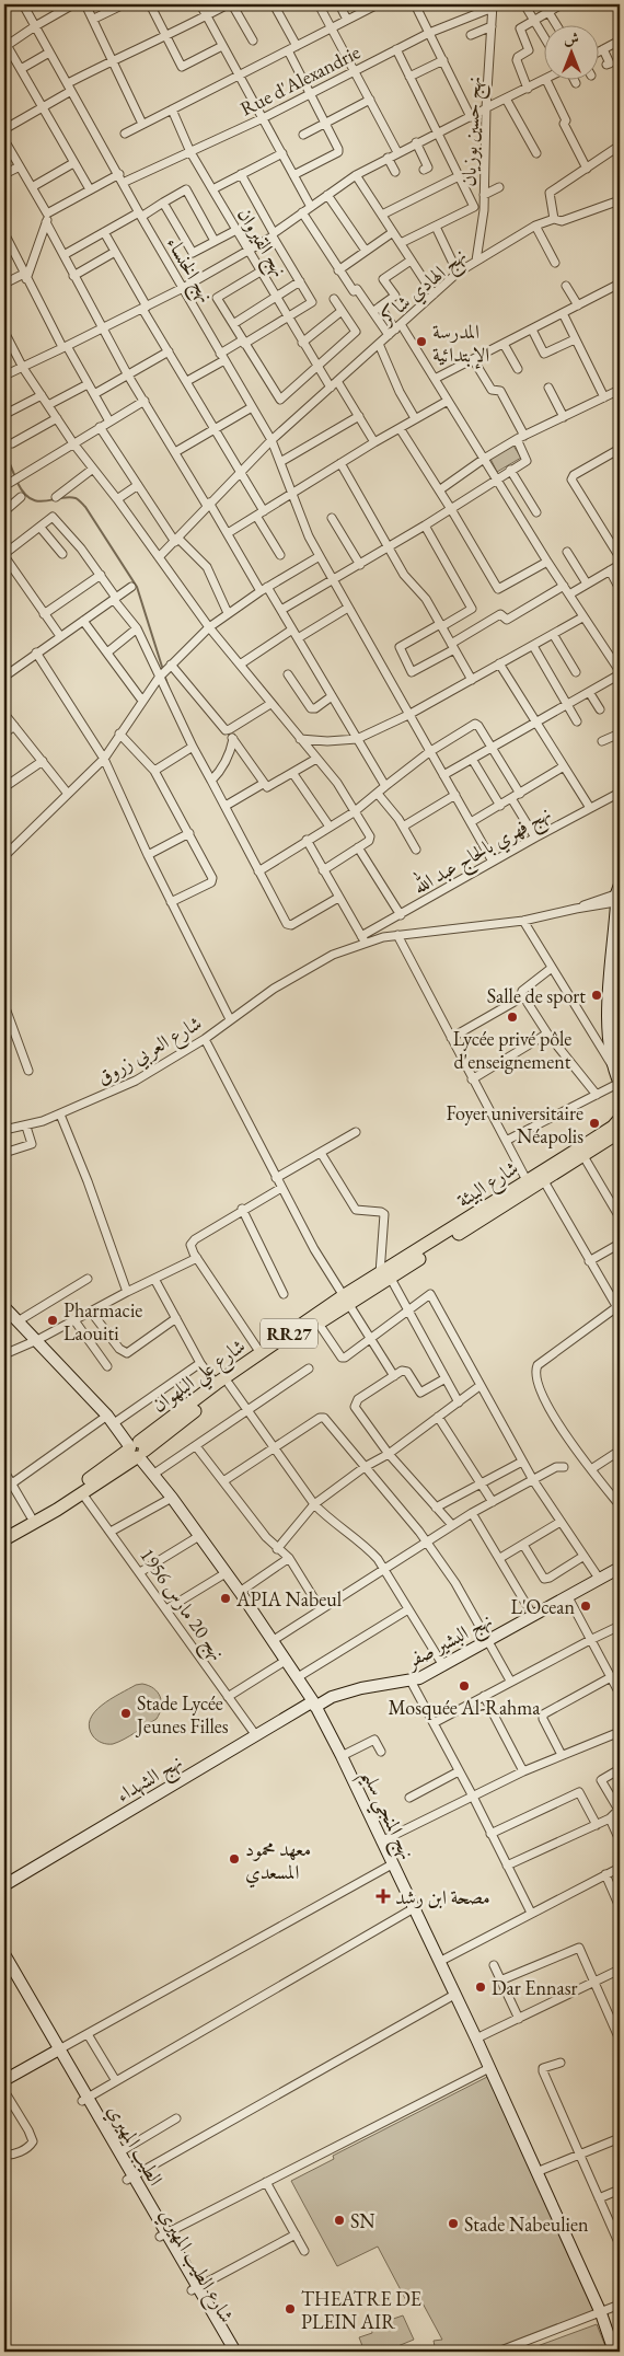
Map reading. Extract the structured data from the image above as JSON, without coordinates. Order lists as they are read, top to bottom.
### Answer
{
  "streets": {
    "main road": ["شارع البيئة", "RR27", "شارع علي البلهوان"],
    "street": [
      "Rue d'Alexandrie",
      "نهج حسين بوزيان",
      "نهج القيروان",
      "نهج الخنساء",
      "نهج الهادي شاكر",
      "نهج فهري بالحاج عبد الله",
      "شارع العربي زروق",
      "نهج 20 مارس 1956",
      "نهج البشير صفر",
      "نهج الشهداء",
      "نهج المنجي سليم",
      "الطيب المهيري",
      "شارع الطيب المهيري"
    ]
  },
  "crossings": [
    ["Rue d'Alexandrie", "نهج حسين بوزيان"],
    ["Rue d'Alexandrie", "نهج القيروان"],
    ["Rue d'Alexandrie", "نهج الخنساء"],
    ["نهج حسين بوزيان", "نهج الهادي شاكر"],
    ["نهج القيروان", "نهج الهادي شاكر"],
    ["نهج الخنساء", "نهج الهادي شاكر"],
    ["نهج الخنساء", "نهج فهري بالحاج عبد الله"],
    ["نهج فهري بالحاج عبد الله", "شارع العربي زروق"],
    ["شارع البيئة", "شارع علي البلهوان"],
    ["شارع علي البلهوان", "نهج 20 مارس 1956"],
    ["شارع علي البلهوان", "نهج المنجي سليم"],
    ["نهج 20 مارس 1956", "نهج الشهداء"],
    ["نهج البشير صفر", "نهج الشهداء"],
    ["نهج البشير صفر", "نهج المنجي سليم"],
    ["نهج الشهداء", "نهج المنجي سليم"],
    ["الطيب المهيري", "شارع الطيب المهيري"]
  ],
  "places": {
    "other": [
      "المدرسة الإبتدائية",
      "Salle de sport",
      "Lycée privé pôle d'enseignement",
      "Foyer universitaire Néapolis",
      "Pharmacie Laouiti",
      "APIA Nabeul",
      "L'Ocean",
      "Mosquée Al-Rahma",
      "Stade Lycée Jeunes Filles",
      "معهد محمود المسعدي",
      "Dar Ennasr",
      "SN",
      "Stade Nabeulien",
      "THEATRE DE PLEIN AIR"
    ],
    "health": ["مصحة ابن رشد"]
  },
  "north": "top"
}
